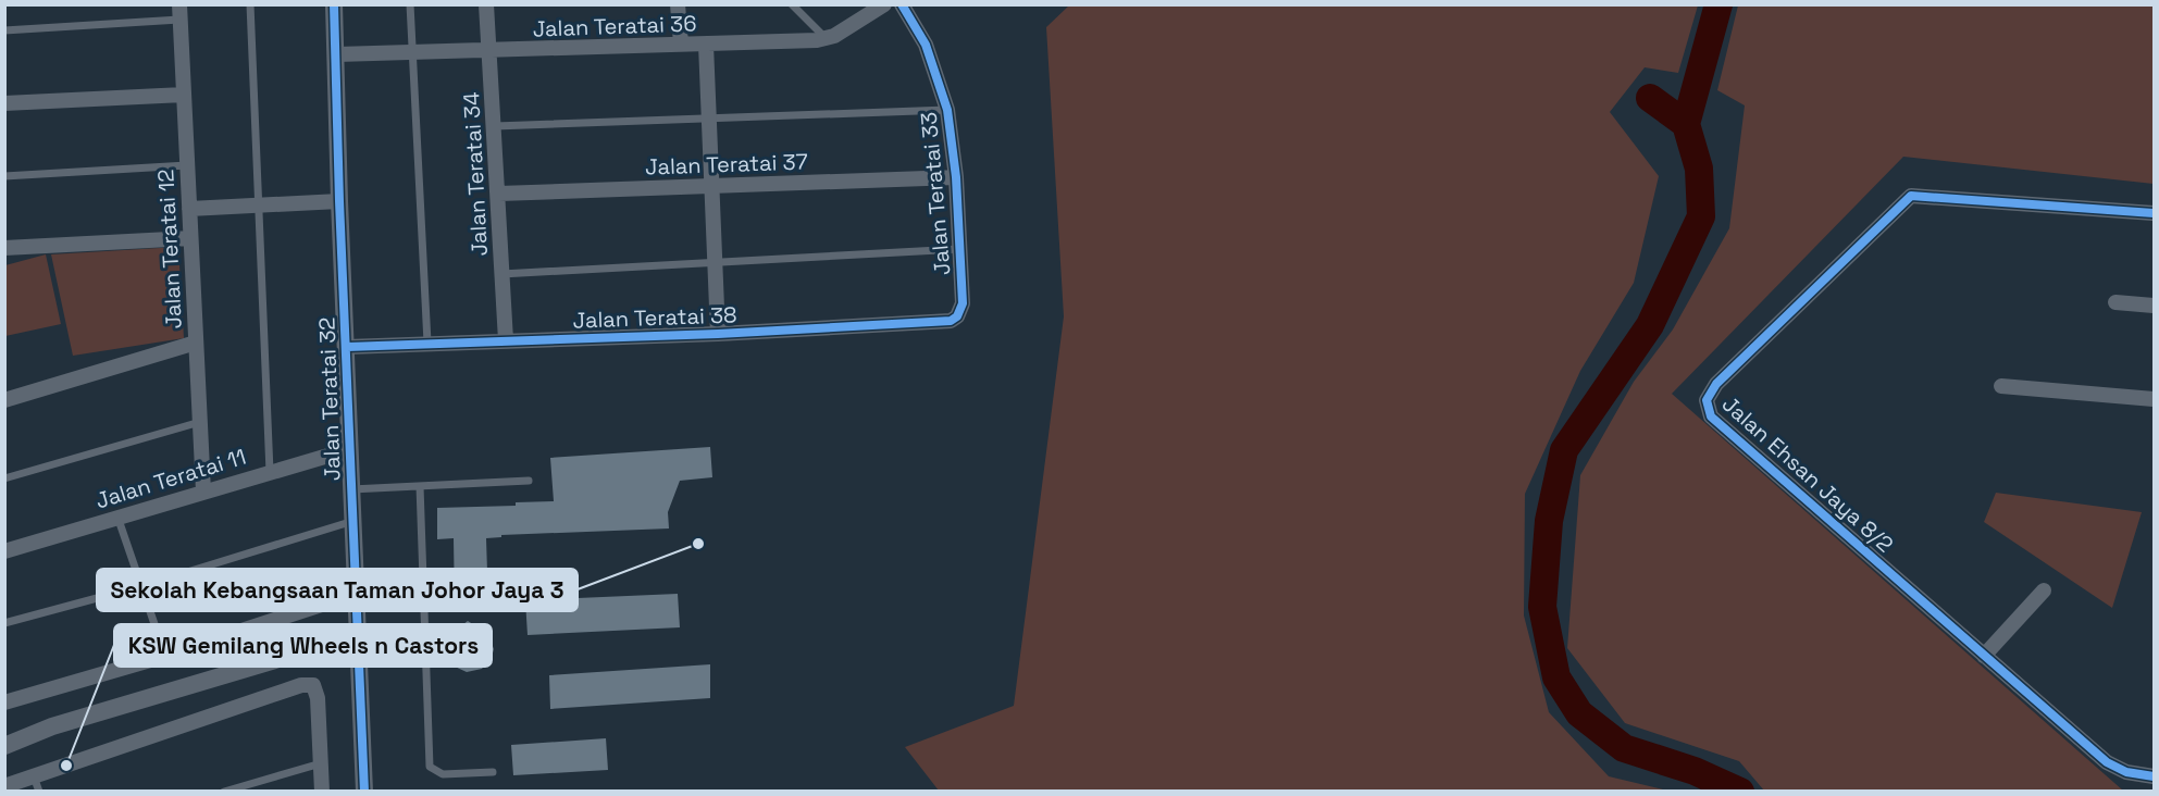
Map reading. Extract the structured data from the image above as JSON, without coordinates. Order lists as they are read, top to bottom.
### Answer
{
  "streets": {
    "street": [
      "Jalan Teratai 36",
      "Jalan Teratai 37",
      "Jalan Teratai 34",
      "Jalan Teratai 33",
      "Jalan Teratai 12",
      "Jalan Teratai 38",
      "Jalan Teratai 32",
      "Jalan Ehsan Jaya 8/2",
      "Jalan Teratai 11"
    ]
  },
  "crossings": [
    ["Jalan Teratai 36", "Jalan Teratai 34"],
    ["Jalan Teratai 36", "Jalan Teratai 32"],
    ["Jalan Teratai 37", "Jalan Teratai 34"],
    ["Jalan Teratai 37", "Jalan Teratai 33"],
    ["Jalan Teratai 34", "Jalan Teratai 38"],
    ["Jalan Teratai 33", "Jalan Teratai 38"],
    ["Jalan Teratai 12", "Jalan Teratai 11"],
    ["Jalan Teratai 38", "Jalan Teratai 32"],
    ["Jalan Teratai 32", "Jalan Teratai 11"]
  ],
  "places": ["Sekolah Kebangsaan Taman Johor Jaya 3", "KSW Gemilang Wheels n Castors"]
}
